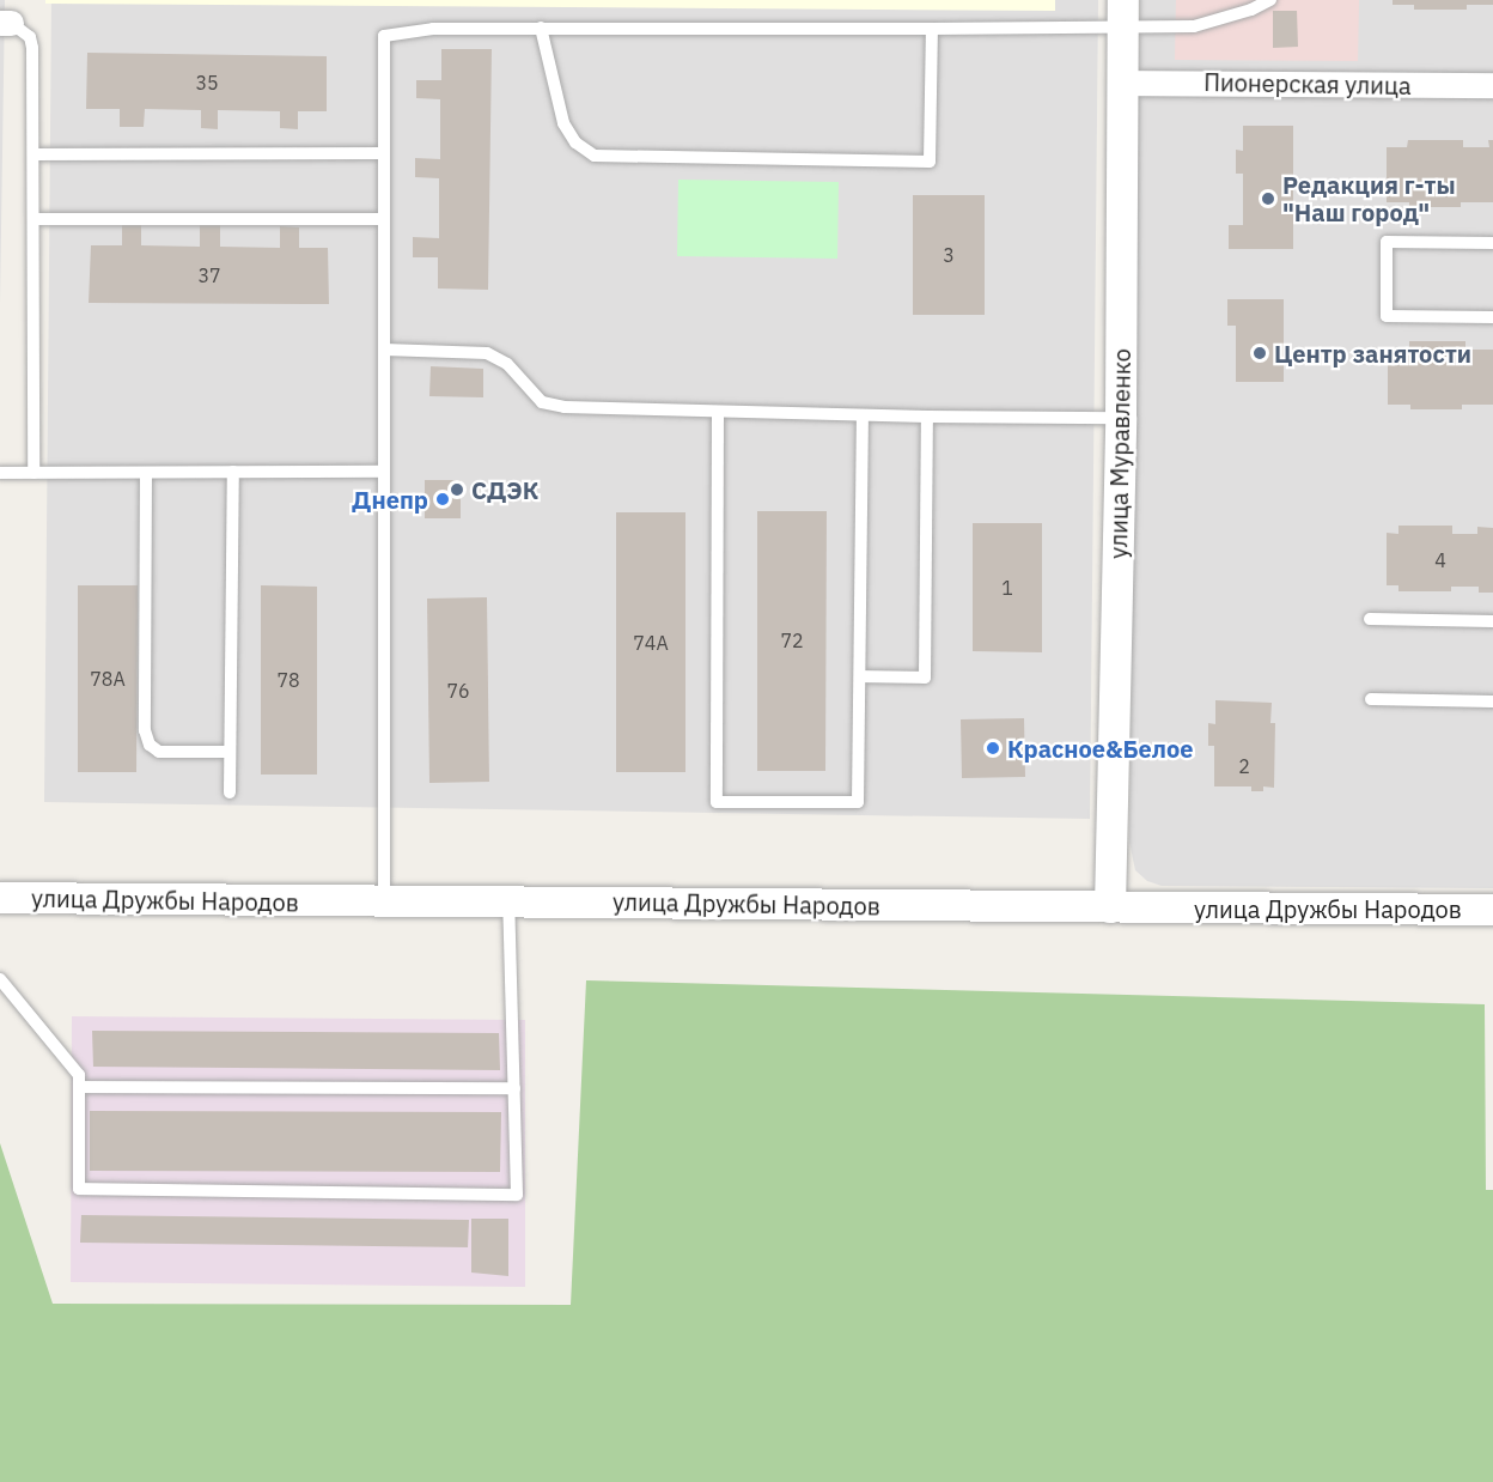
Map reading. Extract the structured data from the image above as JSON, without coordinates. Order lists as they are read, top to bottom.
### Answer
{
  "streets": {
    "street": ["Пионерская улица", "улица Муравленко", "улица Дружбы Народов"]
  },
  "crossings": [
    ["Пионерская улица", "улица Муравленко"],
    ["улица Муравленко", "улица Дружбы Народов"]
  ],
  "places": [
    "Редакция г-ты \"Наш город\"",
    "Центр занятости",
    "СДЭК",
    "Днепр",
    "Красное&Белое"
  ],
  "house_numbers": [
    "35",
    "3",
    "37",
    "4",
    "1",
    "72",
    "74А",
    "78А",
    "78",
    "76",
    "2"
  ]
}
